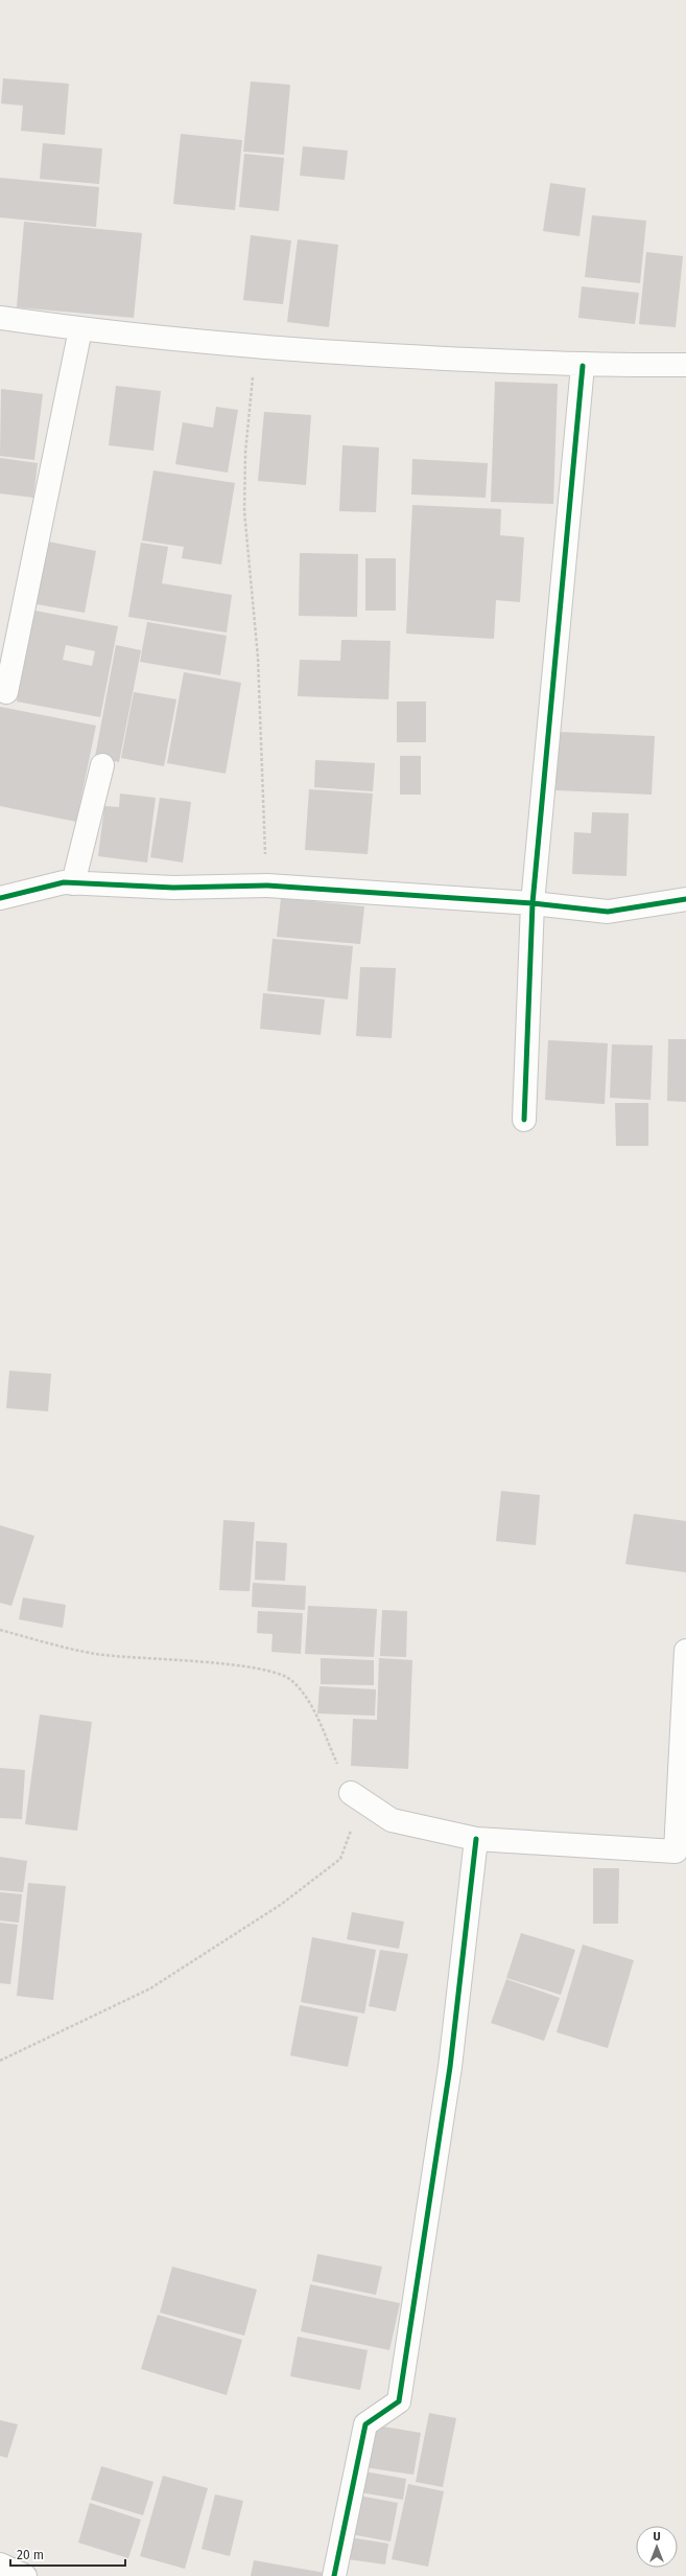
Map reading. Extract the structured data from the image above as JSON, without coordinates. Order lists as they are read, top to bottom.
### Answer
{
  "scale_bar": "20 m",
  "north": "top"
}
